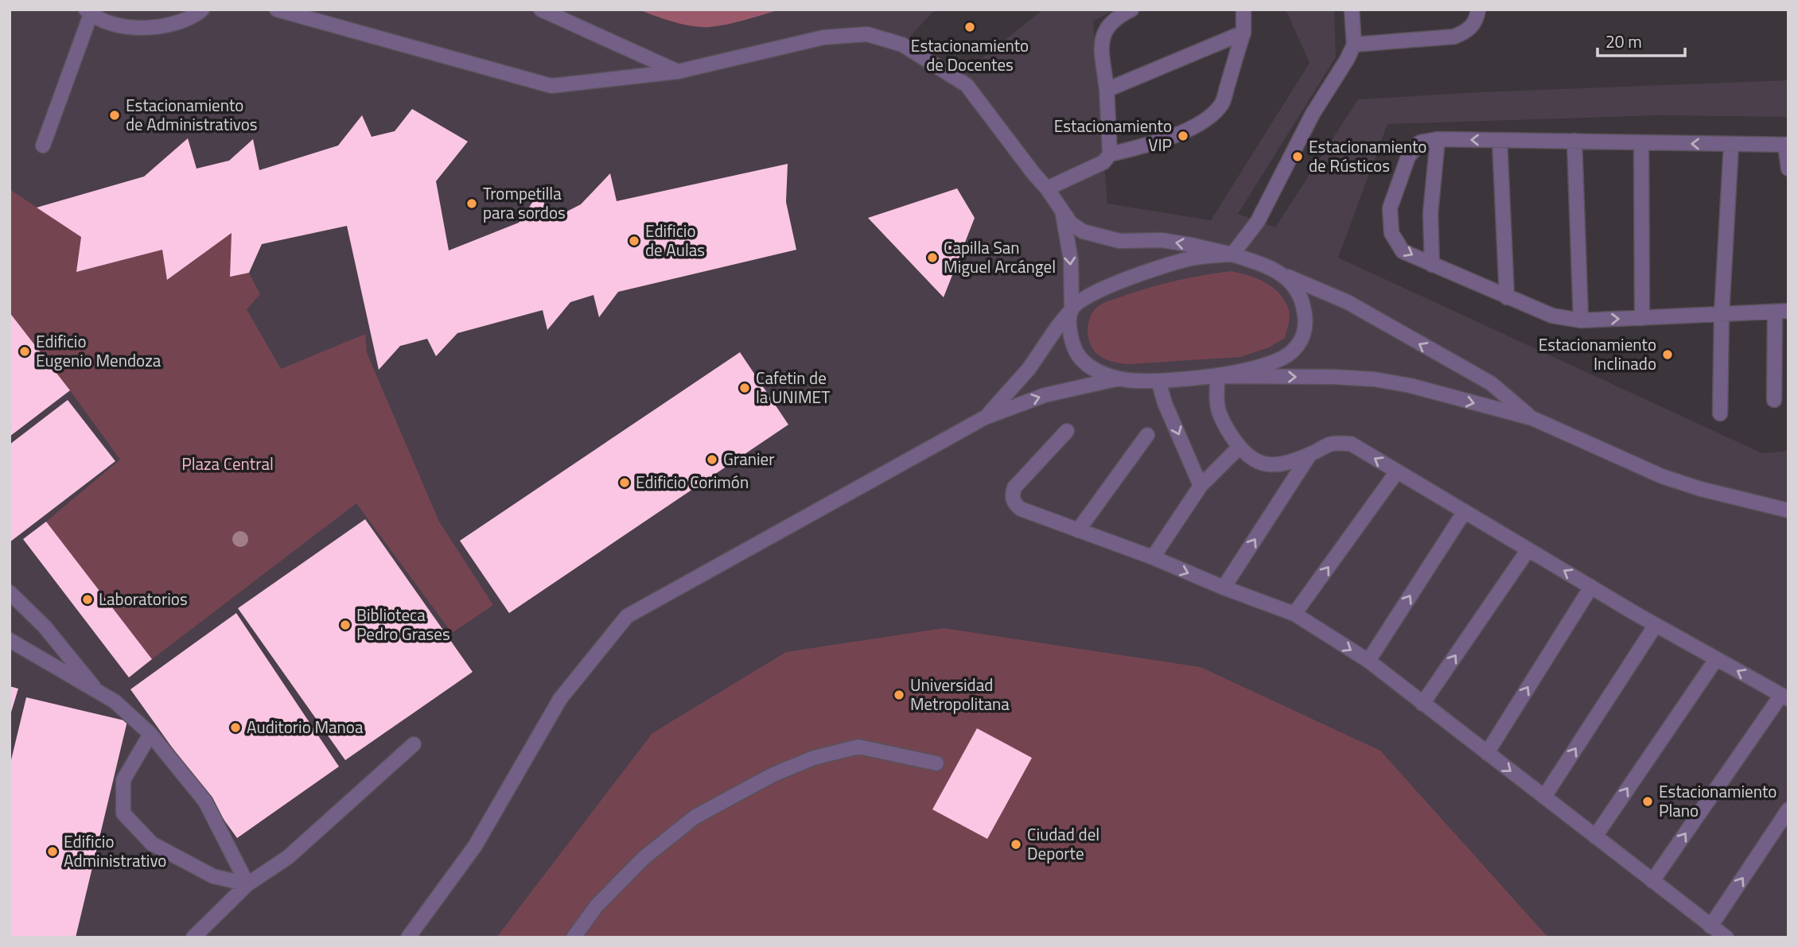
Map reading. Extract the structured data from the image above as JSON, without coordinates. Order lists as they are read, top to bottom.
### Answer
{
  "parks": ["Plaza Central"],
  "places": [
    "Estacionamiento de Docentes",
    "Estacionamiento de Administrativos",
    "Estacionamiento VIP",
    "Estacionamiento de Rústicos",
    "Trompetilla para sordos",
    "Edificio de Aulas",
    "Capilla San Miguel Arcángel",
    "Edificio Eugenio Mendoza",
    "Estacionamiento Inclinado",
    "Cafetin de la UNIMET",
    "Granier",
    "Edificio Corimón",
    "Laboratorios",
    "Biblioteca Pedro Grases",
    "Universidad Metropolitana",
    "Auditorio Manoa",
    "Estacionamiento Plano",
    "Ciudad del Deporte",
    "Edificio Administrativo"
  ],
  "scale_bar": "20 m"
}
